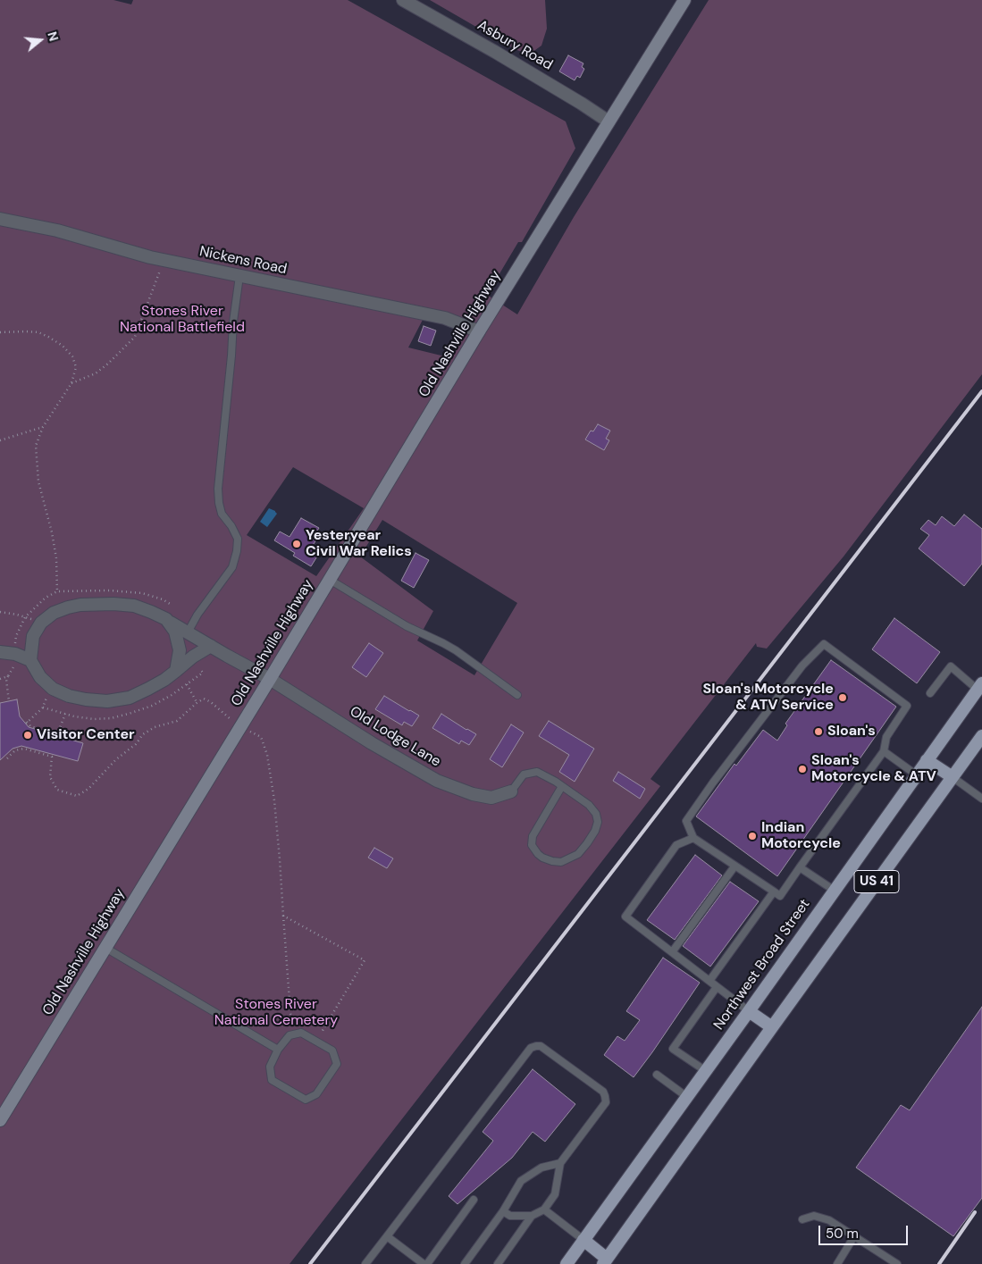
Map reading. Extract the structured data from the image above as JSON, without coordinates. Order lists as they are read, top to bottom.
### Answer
{
  "streets": {
    "main road": ["Old Nashville Highway", "US 41", "Northwest Broad Street"],
    "street": ["Asbury Road", "Nickens Road", "Old Lodge Lane"]
  },
  "crossings": [
    ["Asbury Road", "Old Nashville Highway"],
    ["Nickens Road", "Old Nashville Highway"],
    ["Old Nashville Highway", "Old Lodge Lane"]
  ],
  "parks": ["Stones River National Battlefield", "Stones River National Cemetery"],
  "places": [
    "Yesteryear Civil War Relics",
    "Sloan's Motorcycle & ATV Service",
    "Sloan's",
    "Visitor Center",
    "Sloan's Motorcycle & ATV",
    "Indian Motorcycle"
  ],
  "scale_bar": "50 m",
  "north": "right"
}
